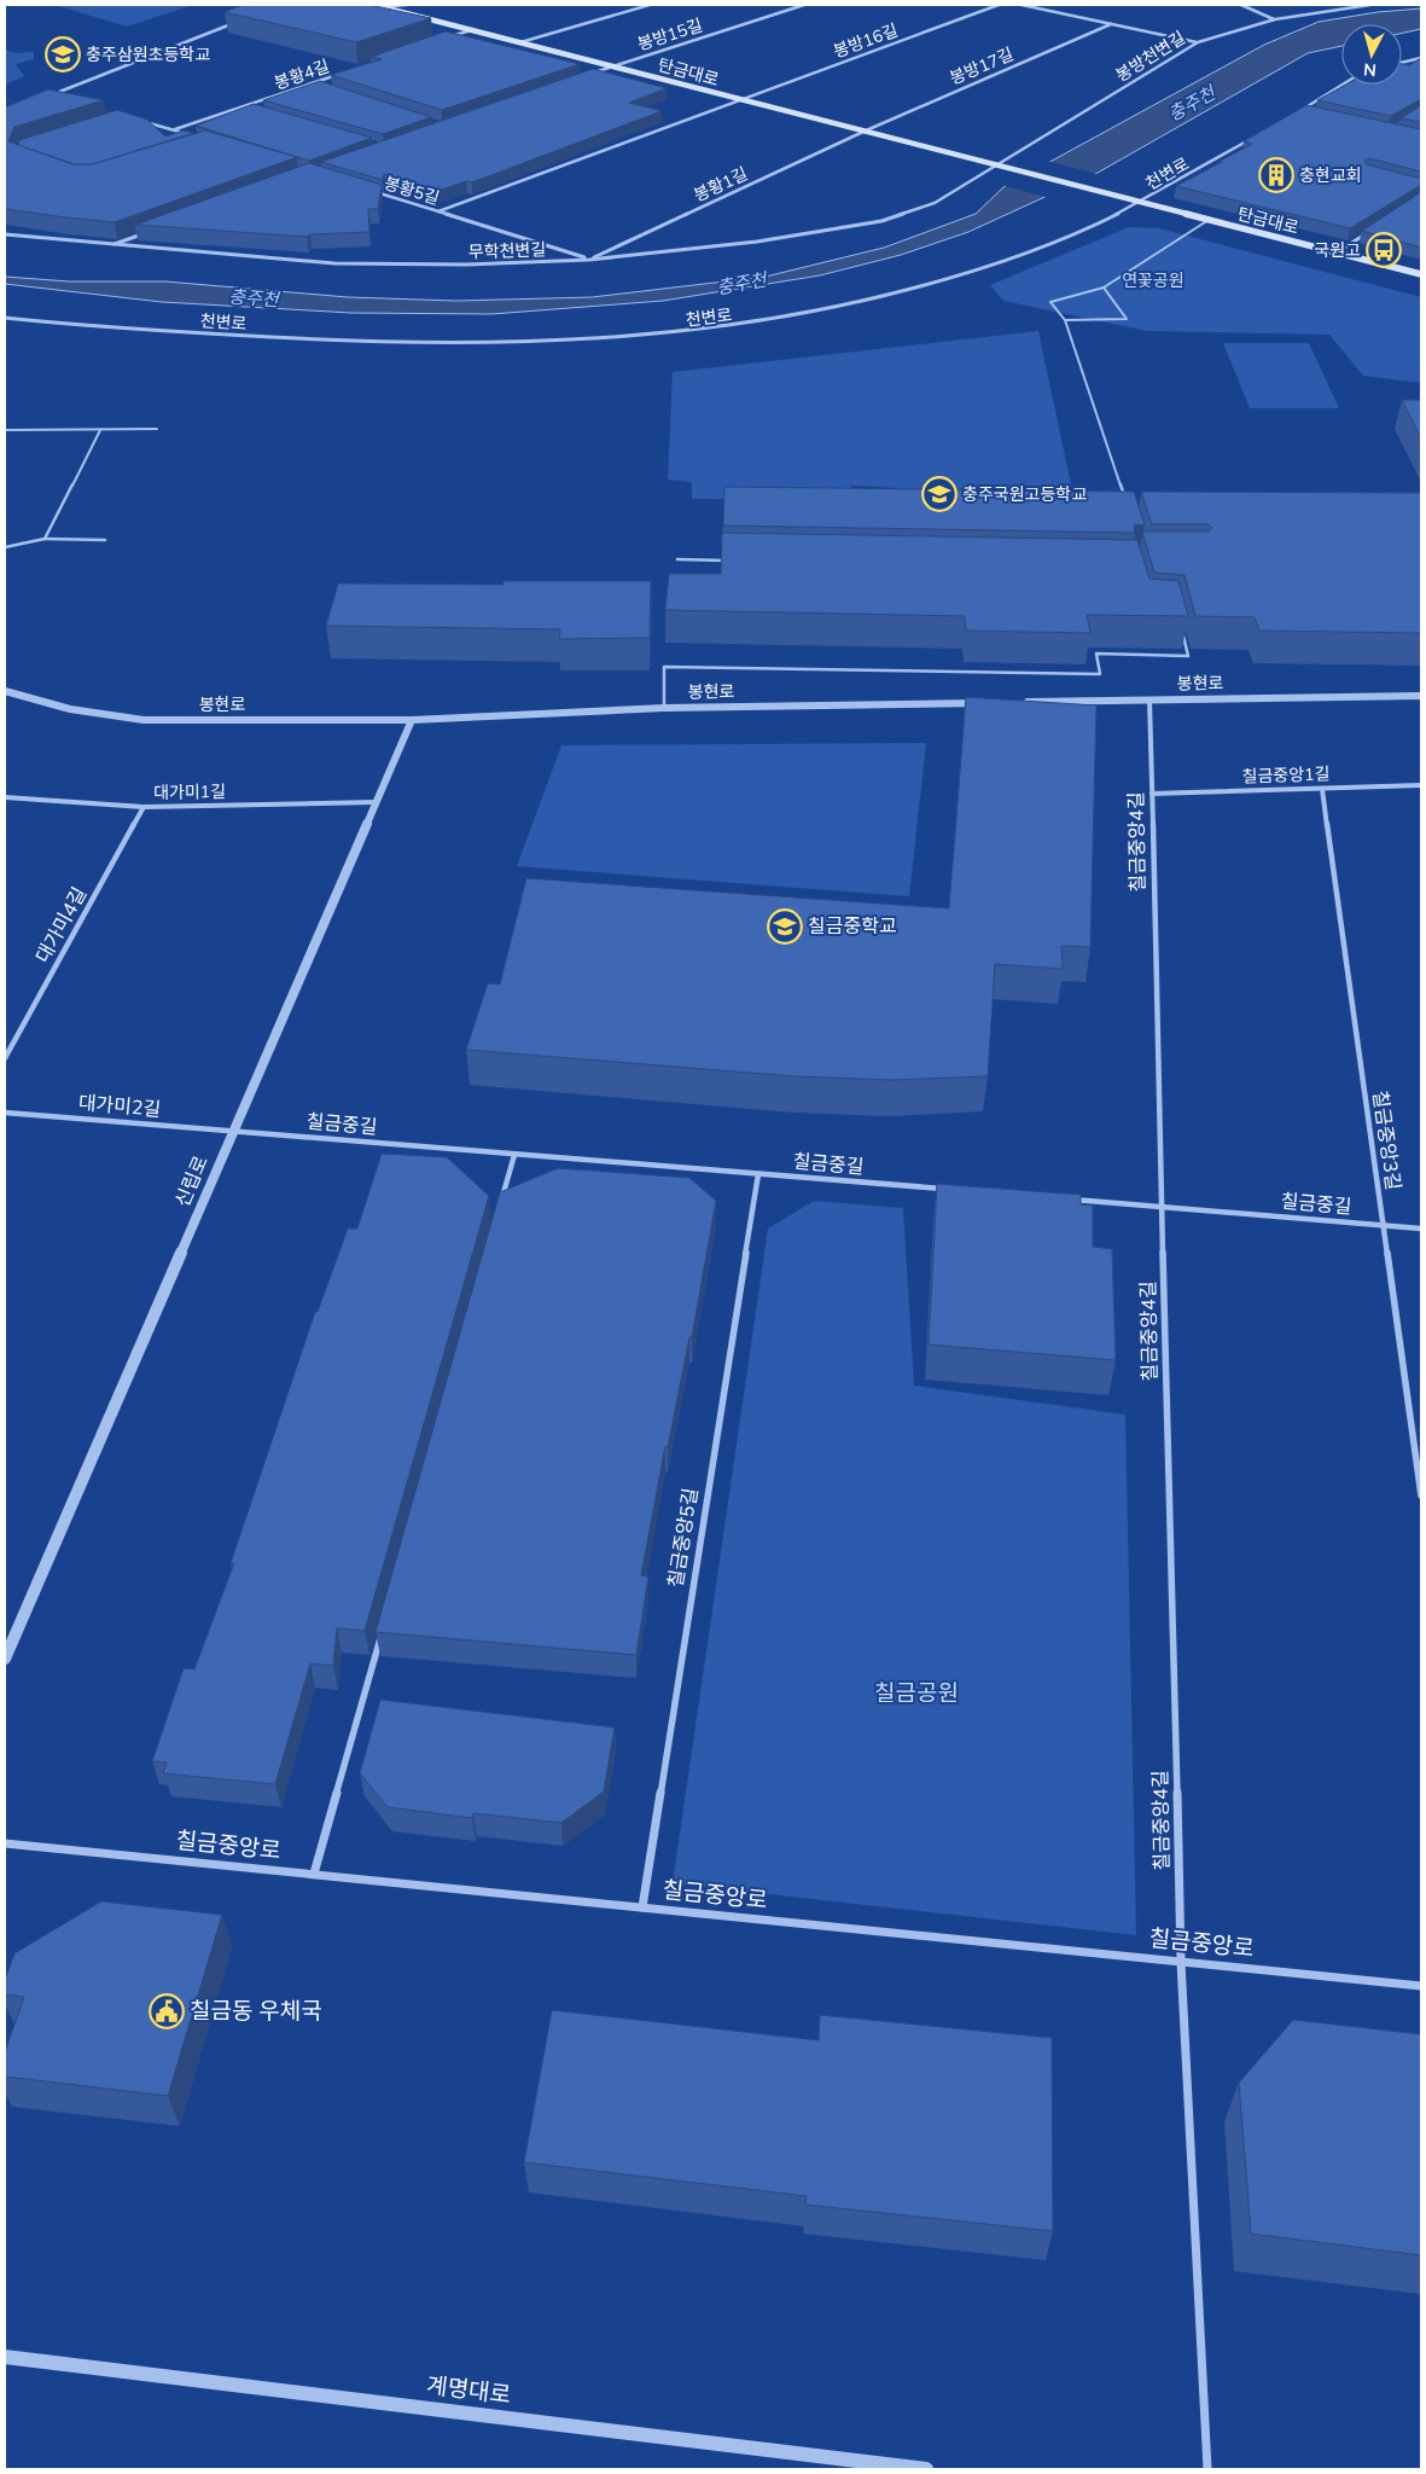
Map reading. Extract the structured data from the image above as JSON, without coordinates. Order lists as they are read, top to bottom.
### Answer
{
  "streets": {
    "main road": ["탄금대로"],
    "street": [
      "봉방15길",
      "봉방16길",
      "봉방천변길",
      "봉방17길",
      "봉황4길",
      "천변로",
      "봉황1길",
      "봉황5길",
      "무학천변길",
      "봉현로",
      "칠금중앙1길",
      "대가미1길",
      "칠금중앙4길",
      "대가미4길",
      "대가미2길",
      "칠금중길",
      "칠금중앙3길",
      "신립로",
      "칠금중앙5길",
      "칠금중앙로",
      "계명대로"
    ]
  },
  "crossings": [
    ["봉방15길", "탄금대로"],
    ["봉방16길", "탄금대로"],
    ["봉방16길", "봉황5길"],
    ["봉방천변길", "탄금대로"],
    ["봉방천변길", "무학천변길"],
    ["봉방17길", "탄금대로"],
    ["봉방17길", "봉황1길"],
    ["탄금대로", "천변로"],
    ["탄금대로", "봉황1길"],
    ["탄금대로", "무학천변길"],
    ["봉황1길", "봉황5길"],
    ["봉황1길", "무학천변길"],
    ["봉황5길", "무학천변길"],
    ["봉현로", "칠금중앙4길"],
    ["봉현로", "신립로"],
    ["칠금중앙1길", "칠금중앙4길"],
    ["칠금중앙1길", "칠금중앙3길"],
    ["대가미1길", "대가미4길"],
    ["대가미1길", "신립로"],
    ["칠금중앙4길", "칠금중길"],
    ["칠금중앙4길", "칠금중앙로"],
    ["대가미2길", "칠금중길"],
    ["대가미2길", "신립로"],
    ["칠금중길", "칠금중앙3길"],
    ["칠금중길", "신립로"],
    ["칠금중길", "칠금중앙5길"],
    ["칠금중앙5길", "칠금중앙로"]
  ],
  "water": ["충주천"],
  "parks": ["연꽃공원", "칠금공원"],
  "places": {
    "school or university": ["충주삼원초등학교", "충주국원고등학교", "칠금중학교"],
    "building": ["충현교회"],
    "bus stop": ["국원고"],
    "public building": ["칠금동 우체국"]
  },
  "north": "bottom"
}
